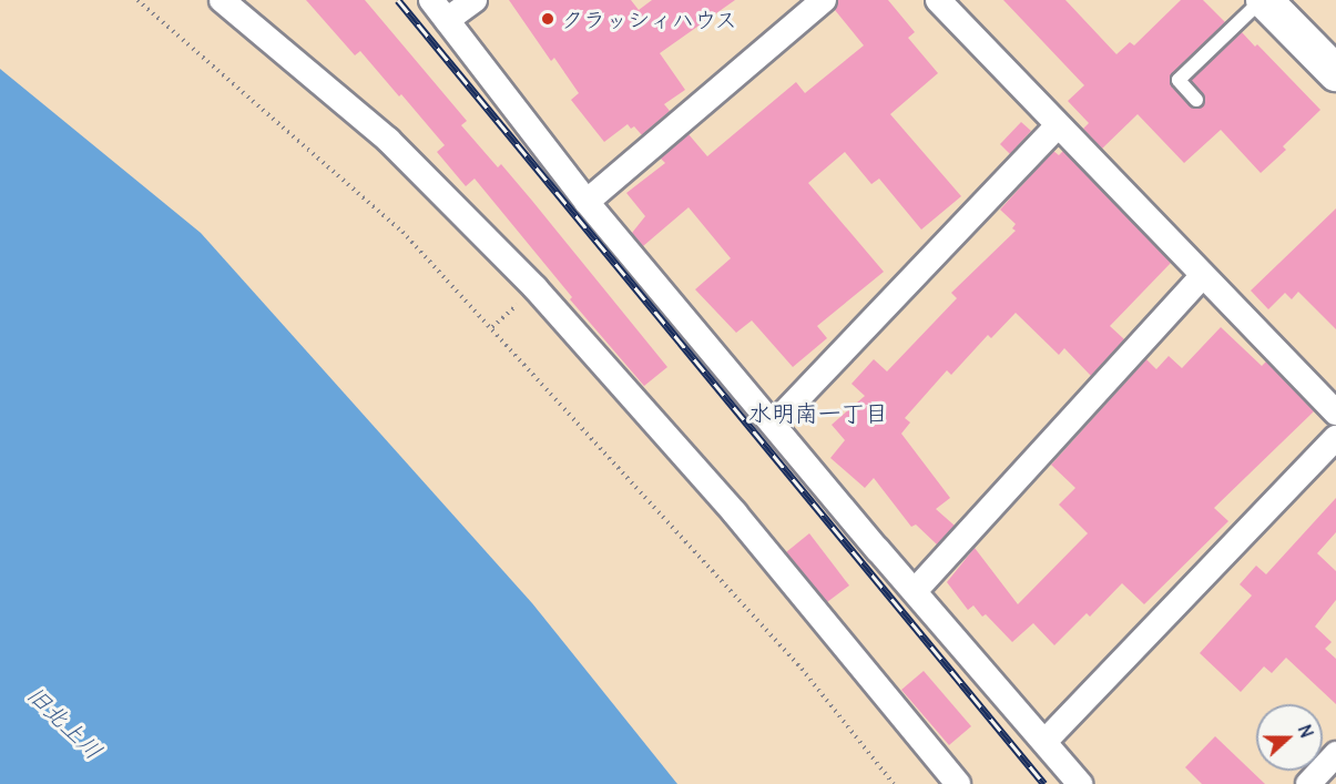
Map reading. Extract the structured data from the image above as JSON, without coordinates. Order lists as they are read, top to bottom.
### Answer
{
  "districts": ["水明南一丁目"],
  "water": ["旧北上川"],
  "places": ["クラッシィハウス"],
  "north": "right"
}
